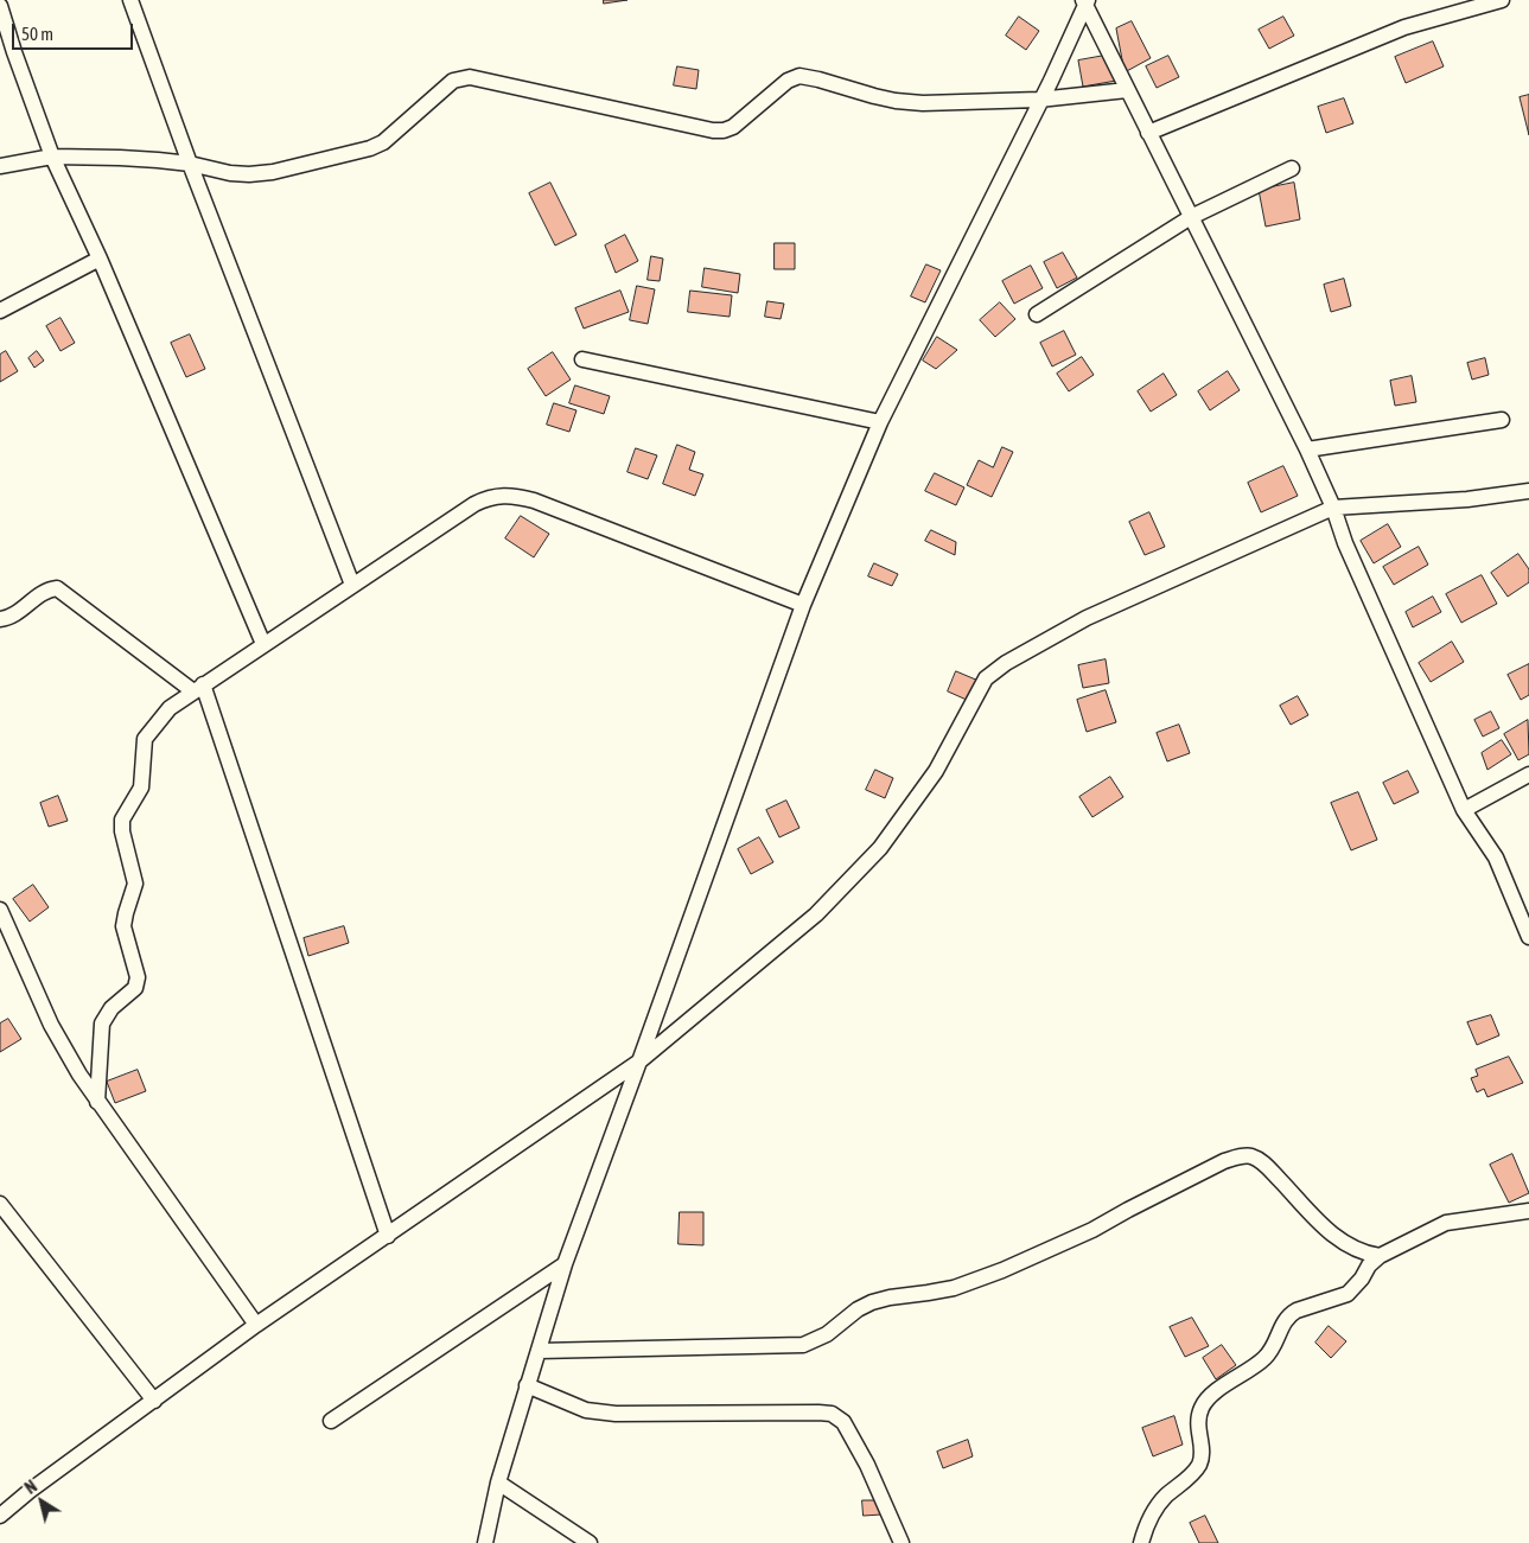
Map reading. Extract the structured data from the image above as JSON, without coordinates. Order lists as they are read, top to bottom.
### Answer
{
  "scale_bar": "50 m",
  "north": "top left"
}
